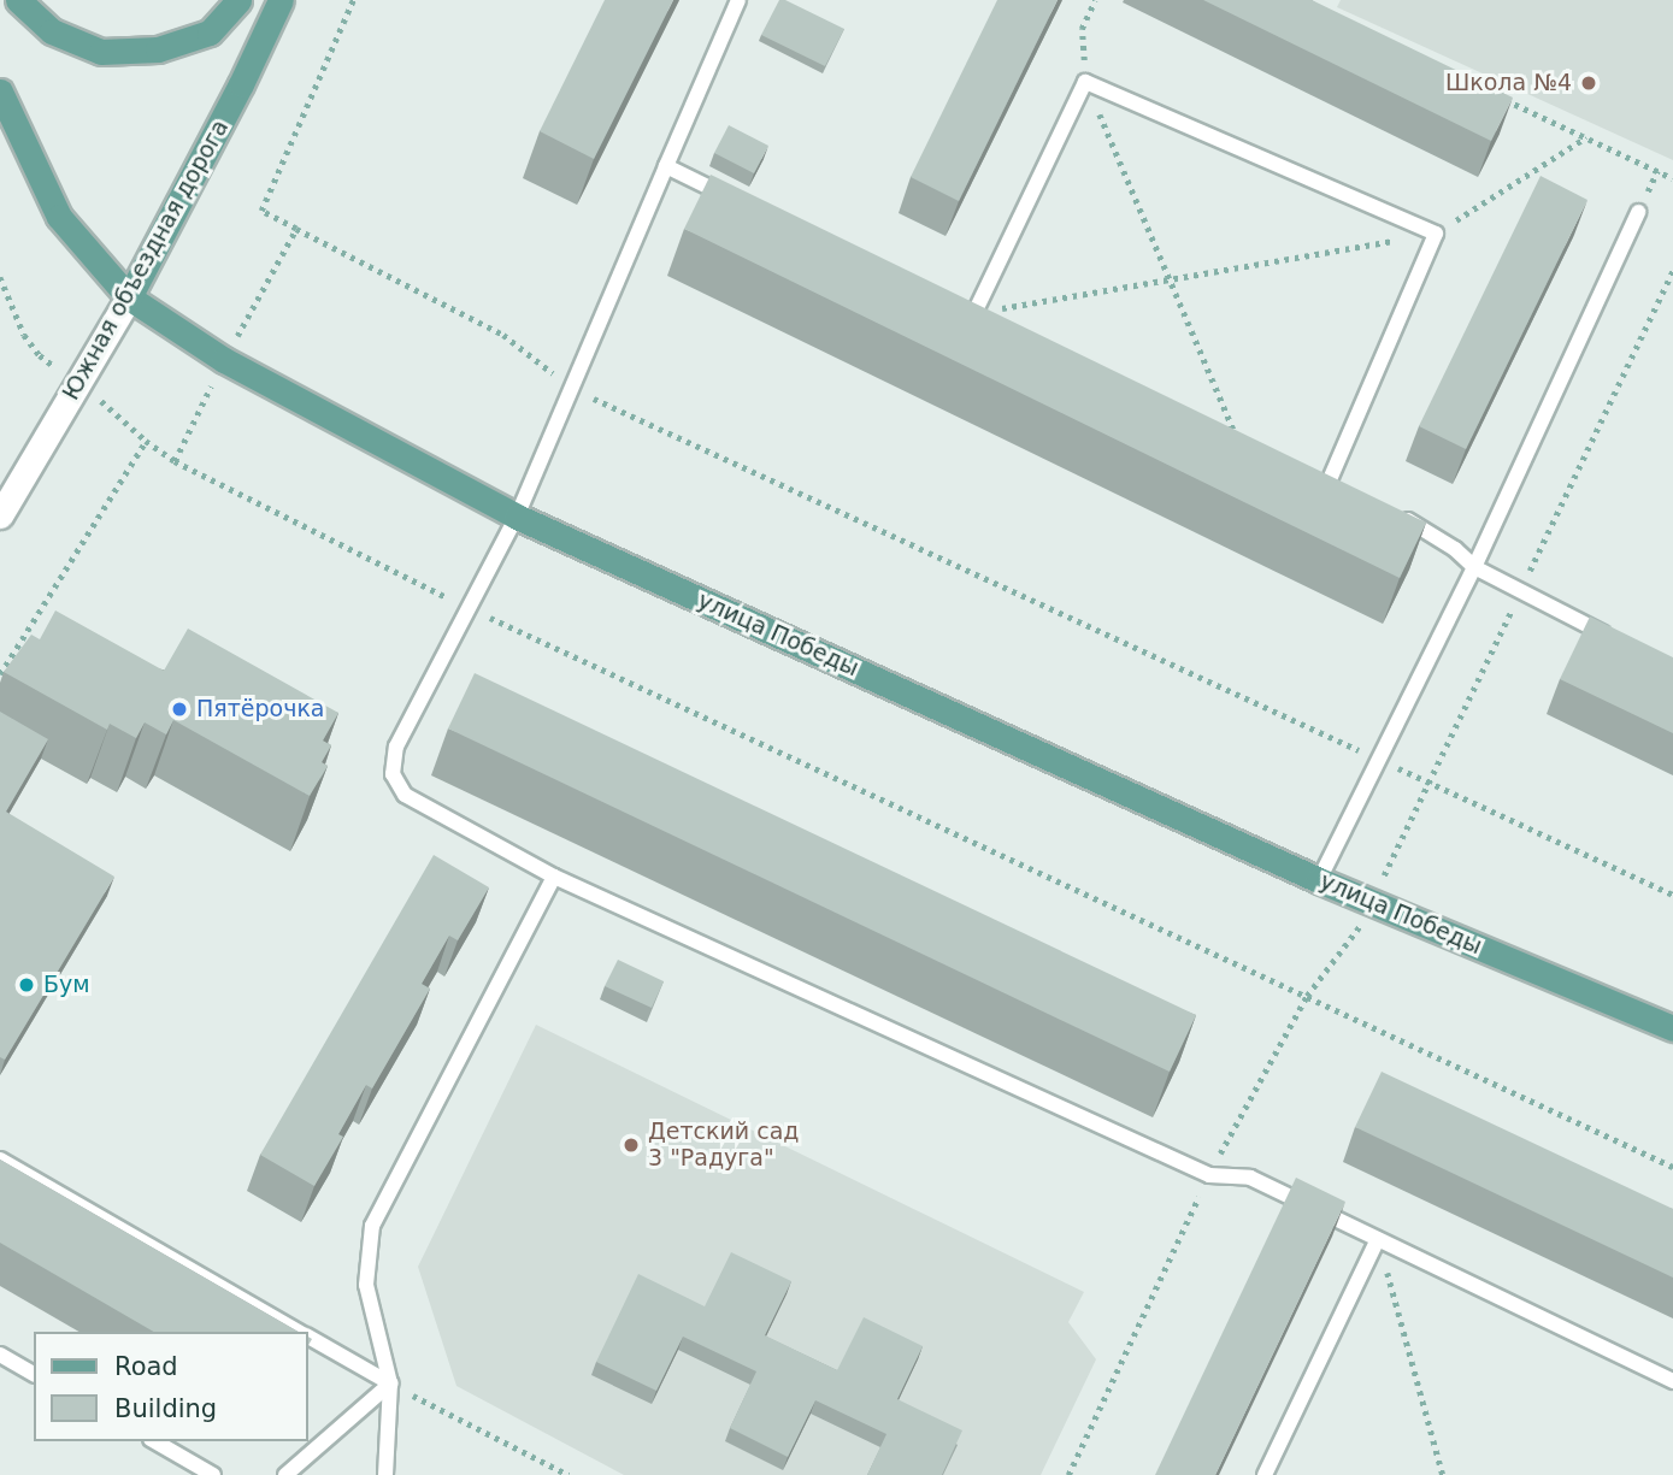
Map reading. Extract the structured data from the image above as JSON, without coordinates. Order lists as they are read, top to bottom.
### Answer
{
  "streets": {
    "main road": ["Южная объездная дорога", "улица Победы"]
  },
  "crossings": [
    ["Южная объездная дорога", "улица Победы"]
  ],
  "places": [
    "Школа №4",
    "Пятёрочка",
    "Бум",
    "Детский сад 3 \"Радуга\""
  ],
  "legend": ["Road", "Building"]
}
